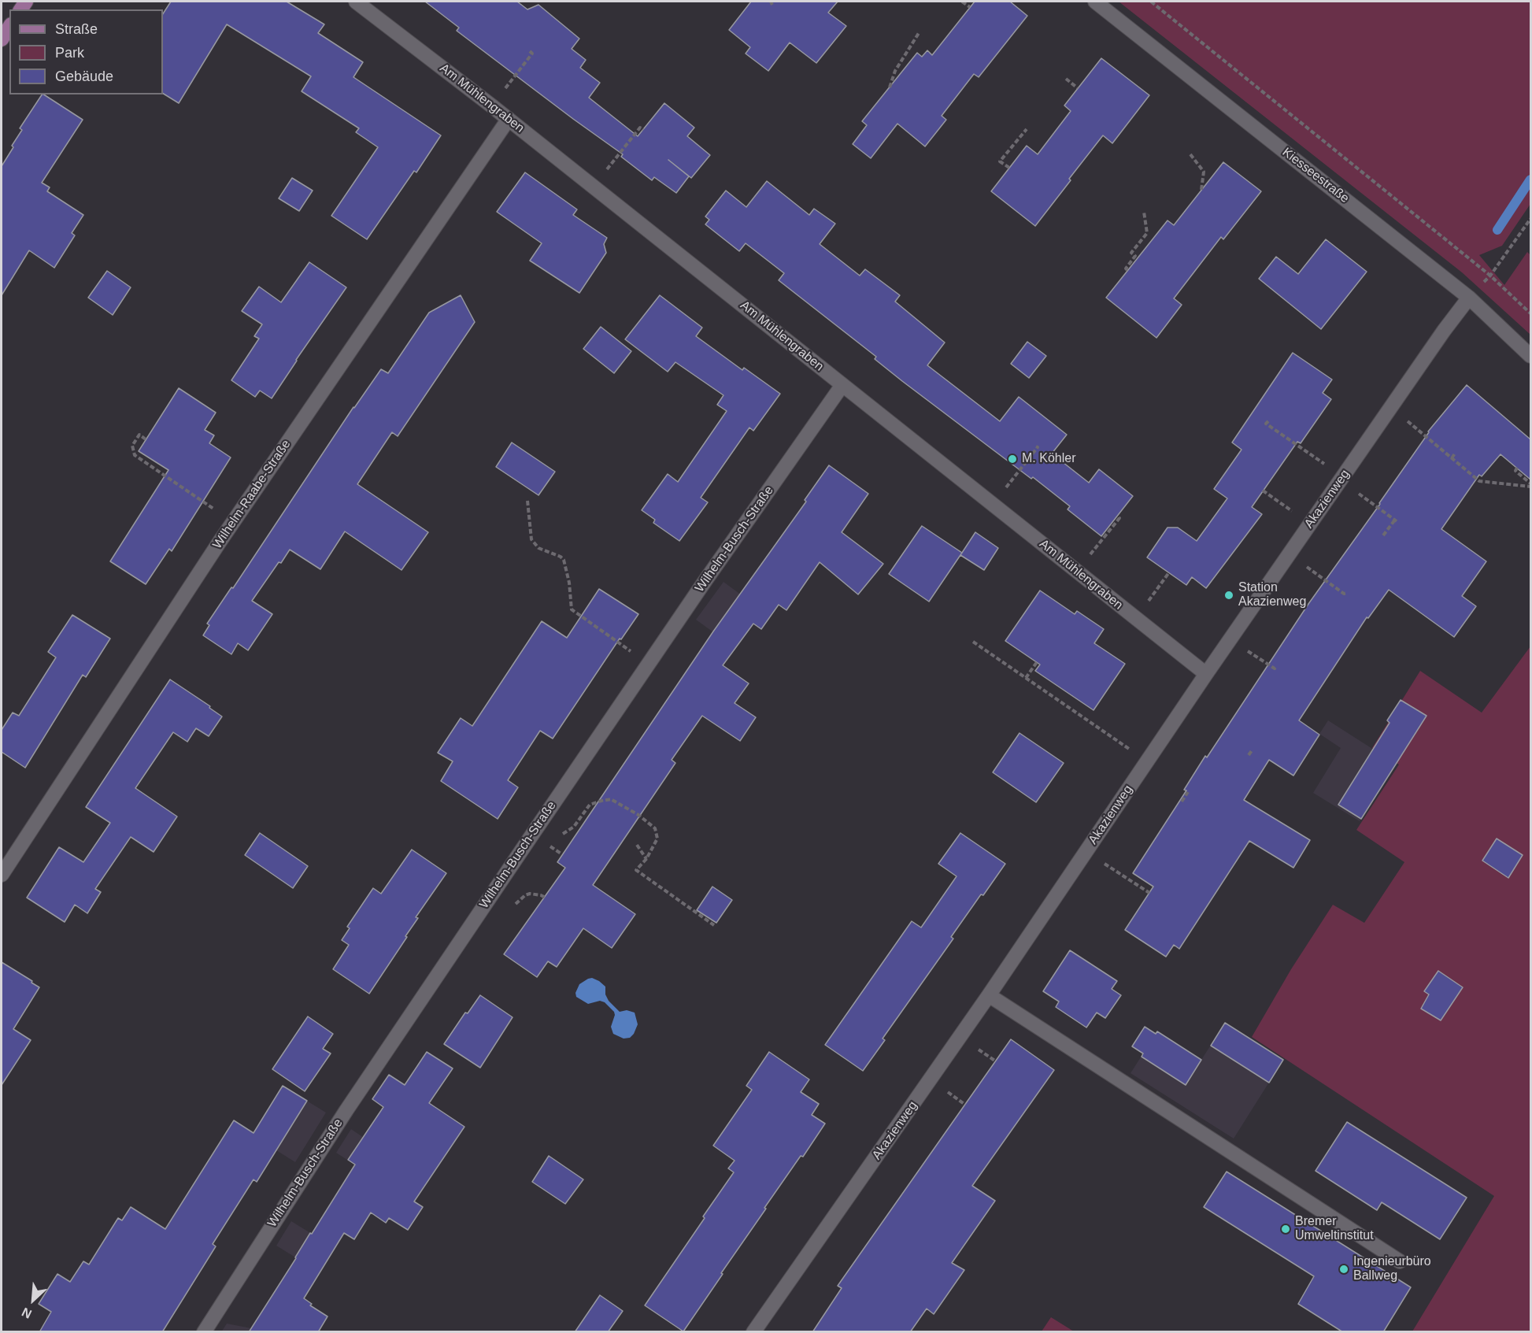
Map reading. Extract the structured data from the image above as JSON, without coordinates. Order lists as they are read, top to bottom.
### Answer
{
  "streets": {
    "street": [
      "Am Mühlengraben",
      "Kiesseestraße",
      "Wilhelm-Raabe-Straße",
      "Akazienweg",
      "Wilhelm-Busch-Straße"
    ]
  },
  "crossings": [
    ["Am Mühlengraben", "Wilhelm-Raabe-Straße"],
    ["Am Mühlengraben", "Akazienweg"],
    ["Am Mühlengraben", "Wilhelm-Busch-Straße"],
    ["Kiesseestraße", "Akazienweg"]
  ],
  "places": [
    "M. Köhler",
    "Station Akazienweg",
    "Bremer Umweltinstitut",
    "Ingenieurbüro Ballweg"
  ],
  "legend": ["Straße", "Park", "Gebäude"],
  "north": "bottom left"
}
